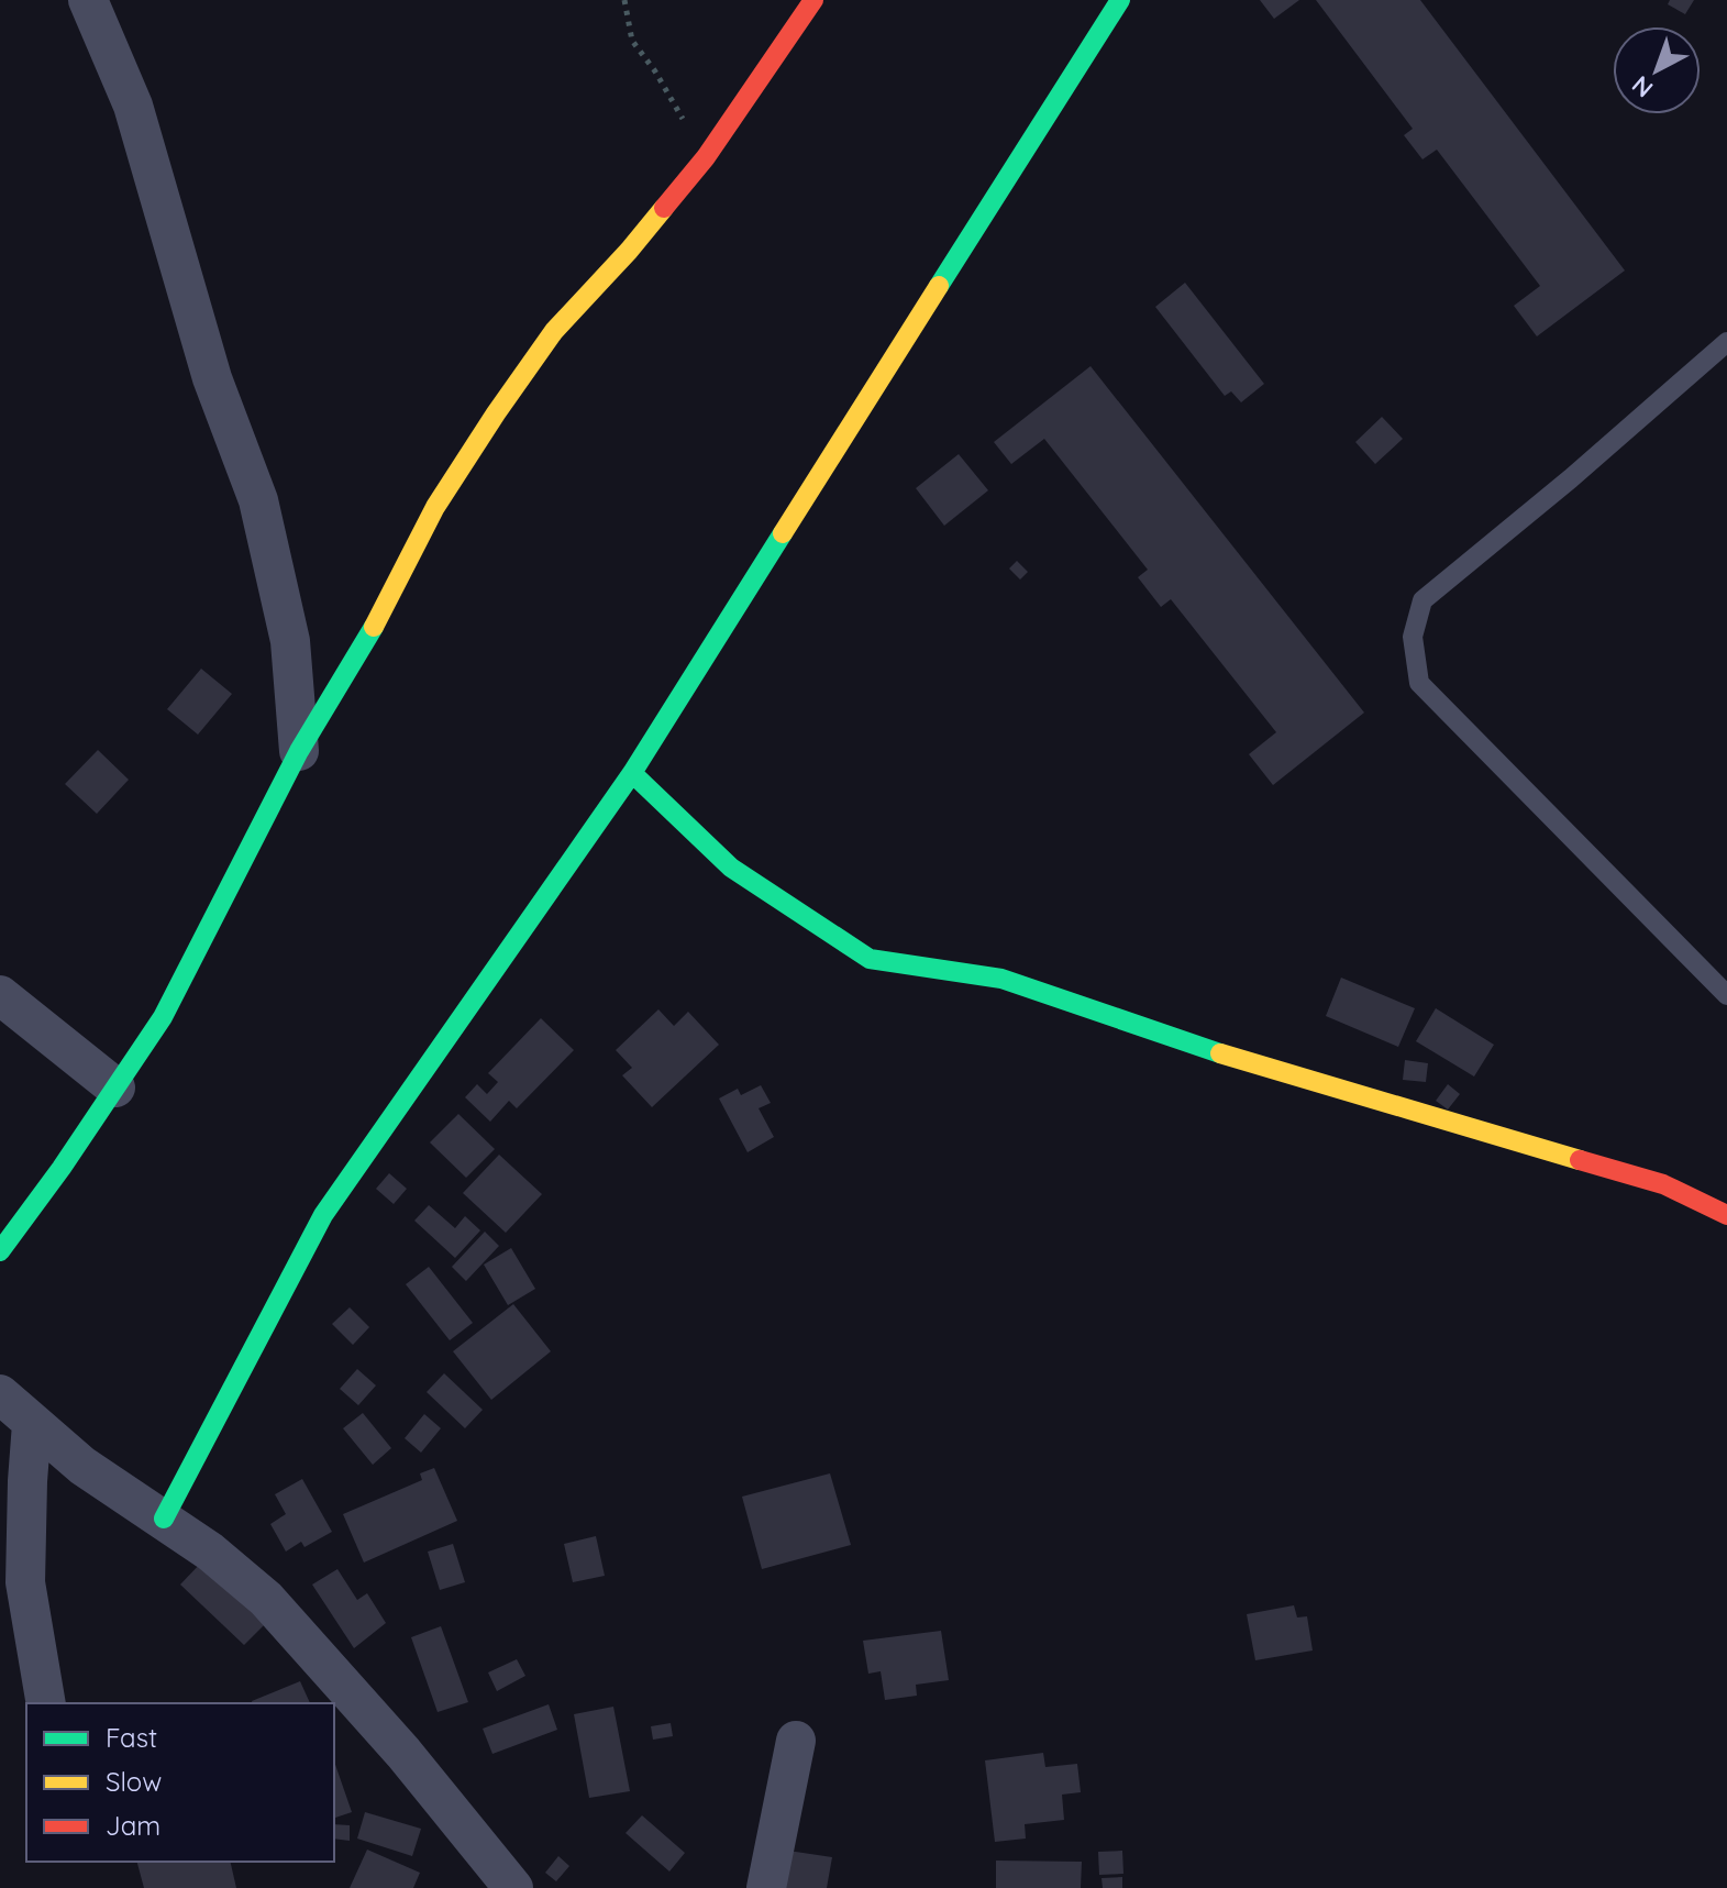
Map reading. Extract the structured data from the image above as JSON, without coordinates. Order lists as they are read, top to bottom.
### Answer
{
  "legend": ["Fast", "Slow", "Jam"],
  "north": "bottom left"
}
